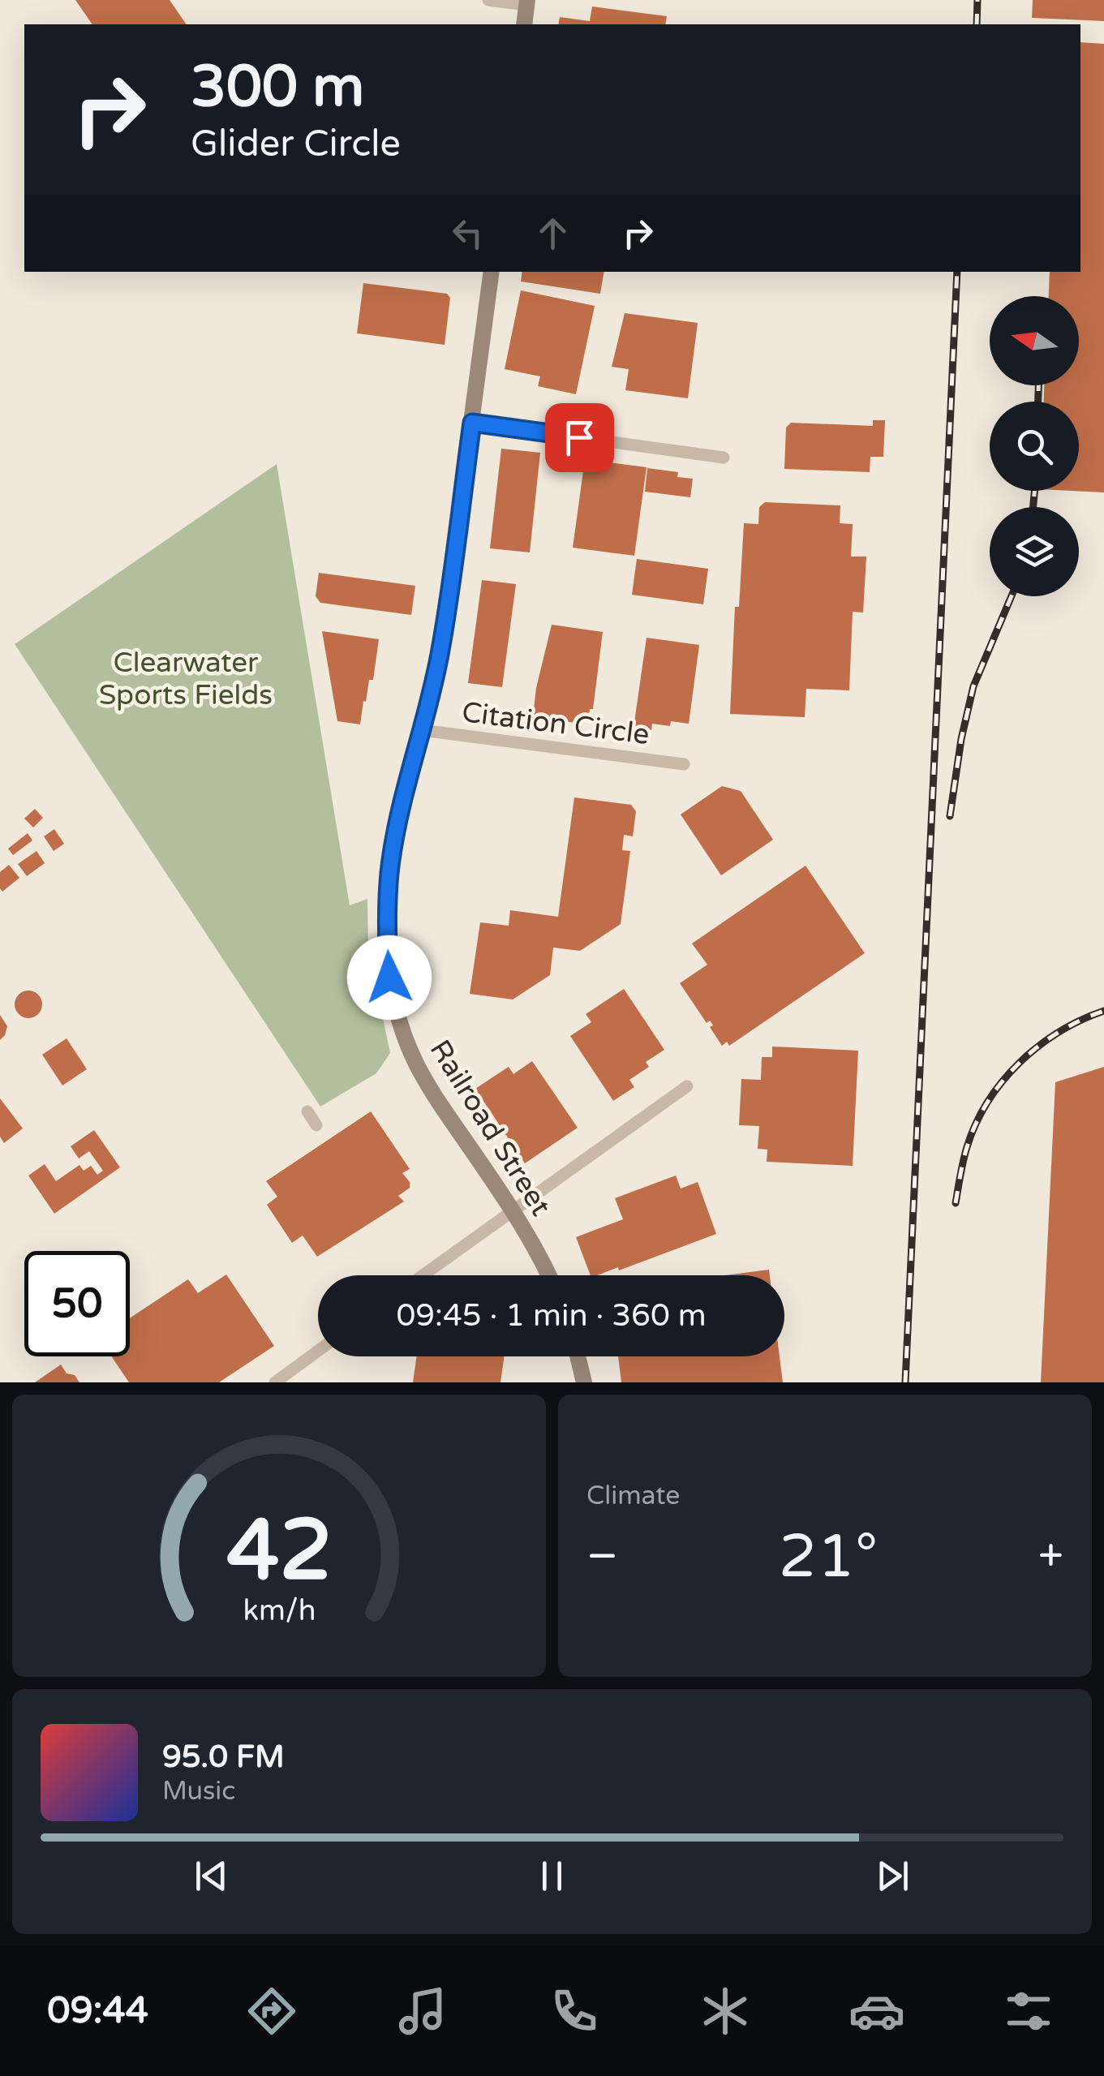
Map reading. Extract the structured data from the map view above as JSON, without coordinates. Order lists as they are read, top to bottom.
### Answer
{
  "streets": {
    "main road": ["Railroad Street"],
    "street": ["Citation Circle"]
  },
  "crossings": [
    ["Citation Circle", "Railroad Street"]
  ],
  "parks": ["Clearwater Sports Fields"],
  "north": "left",
  "page": {
    "turn": ["300 m", "Glider Circle"],
    "limit": "50",
    "trip": "09:45 · 1 min · 360 m",
    "tile": "Climate",
    "heat": ["−", "21°", "+"],
    "song": ["95.0 FM", "Music"],
    "tabs": "09:44",
    "gauge": ["42", "km/h"]
  }
}
